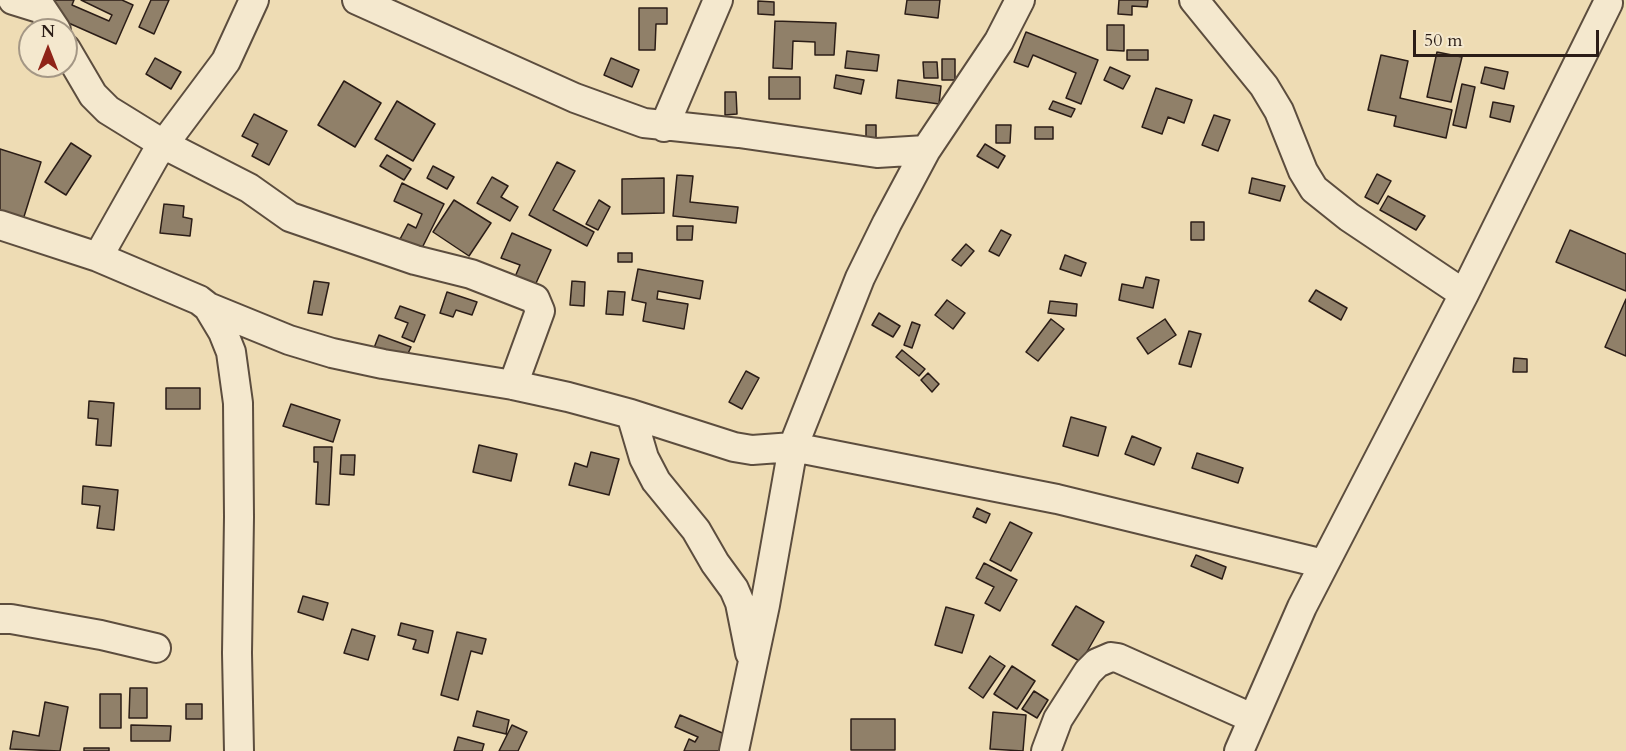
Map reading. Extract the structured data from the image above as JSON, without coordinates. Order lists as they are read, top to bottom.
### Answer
{
  "scale_bar": "50 m",
  "north": "top"
}
